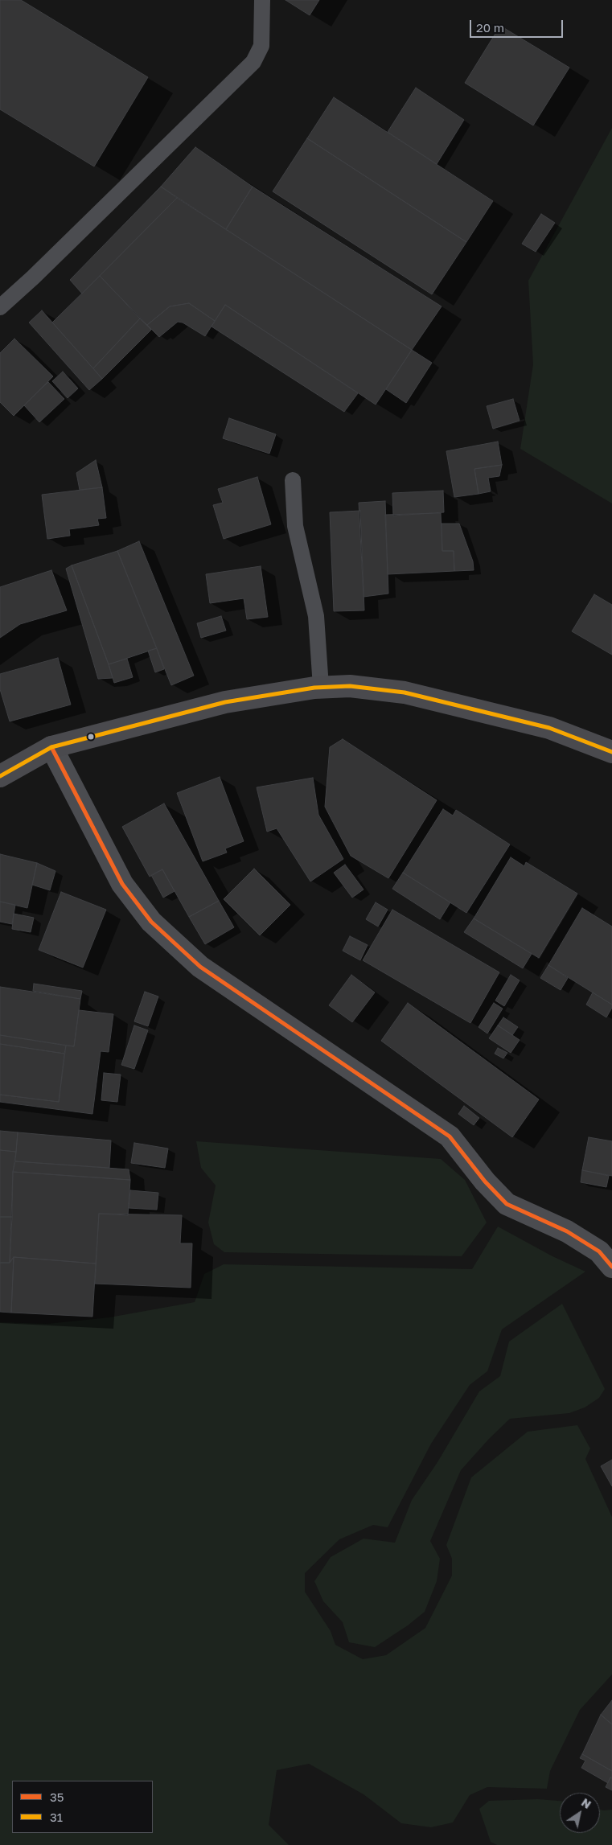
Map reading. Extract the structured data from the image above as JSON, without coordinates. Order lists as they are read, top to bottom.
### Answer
{
  "lines": ["transit line 31", "transit line 35"],
  "legend": ["35", "31"],
  "scale_bar": "20 m",
  "north": "top right"
}
